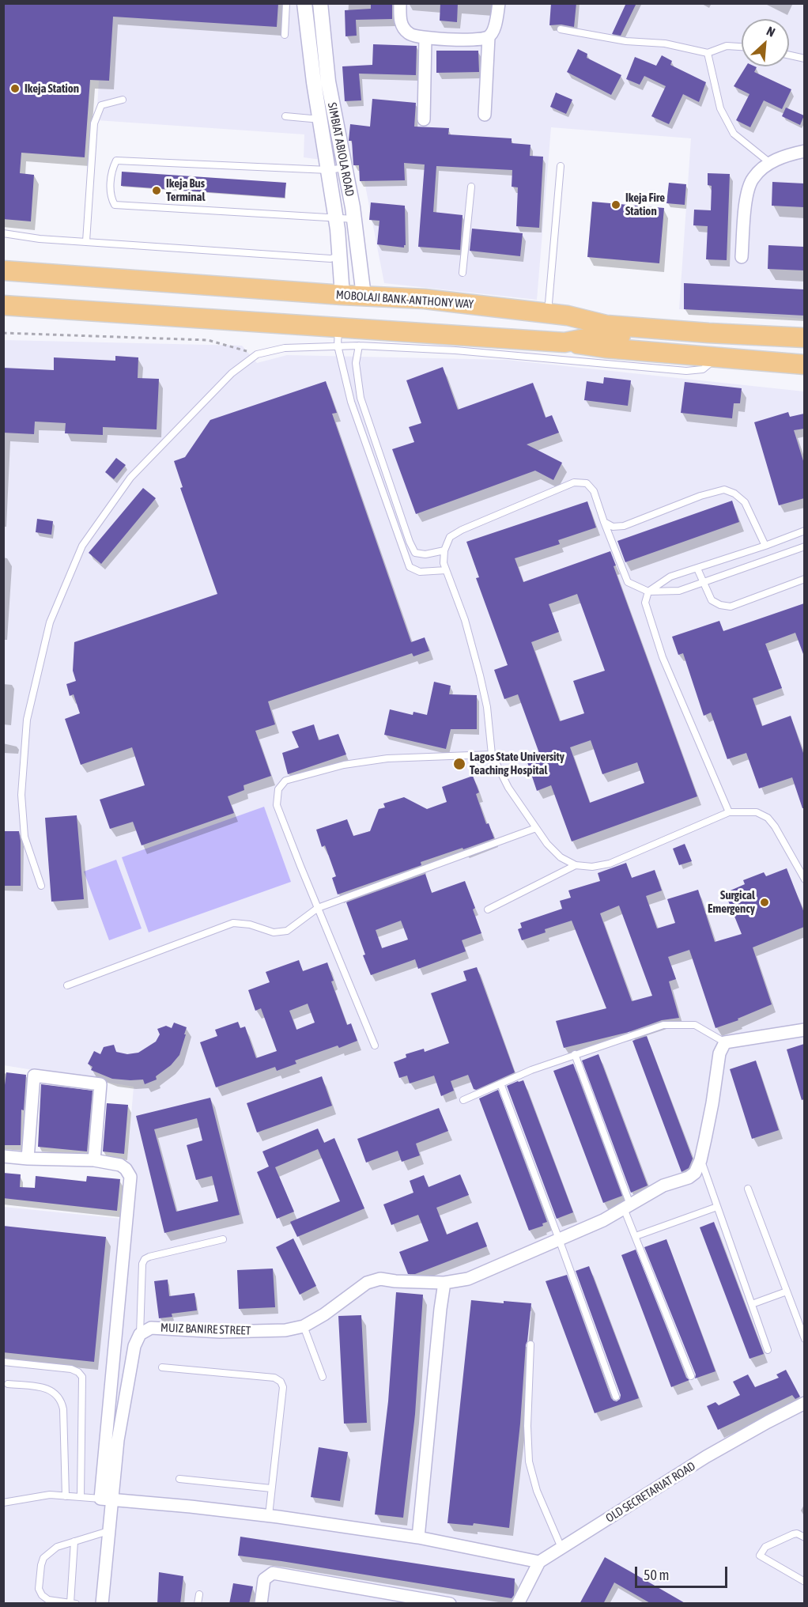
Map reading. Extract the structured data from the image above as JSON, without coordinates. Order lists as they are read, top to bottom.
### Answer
{
  "streets": {
    "main road": ["MOBOLAJI BANK-ANTHONY WAY"],
    "street": ["SIMBIAT ABIOLA ROAD", "MUIZ BANIRE STREET", "OLD SECRETARIAT ROAD"]
  },
  "crossings": [
    ["SIMBIAT ABIOLA ROAD", "MOBOLAJI BANK-ANTHONY WAY"]
  ],
  "places": [
    "Ikeja Station",
    "Ikeja Bus Terminal",
    "Ikeja Fire Station",
    "Lagos State University Teaching Hospital",
    "Surgical Emergency"
  ],
  "scale_bar": "50 m",
  "north": "top right"
}
